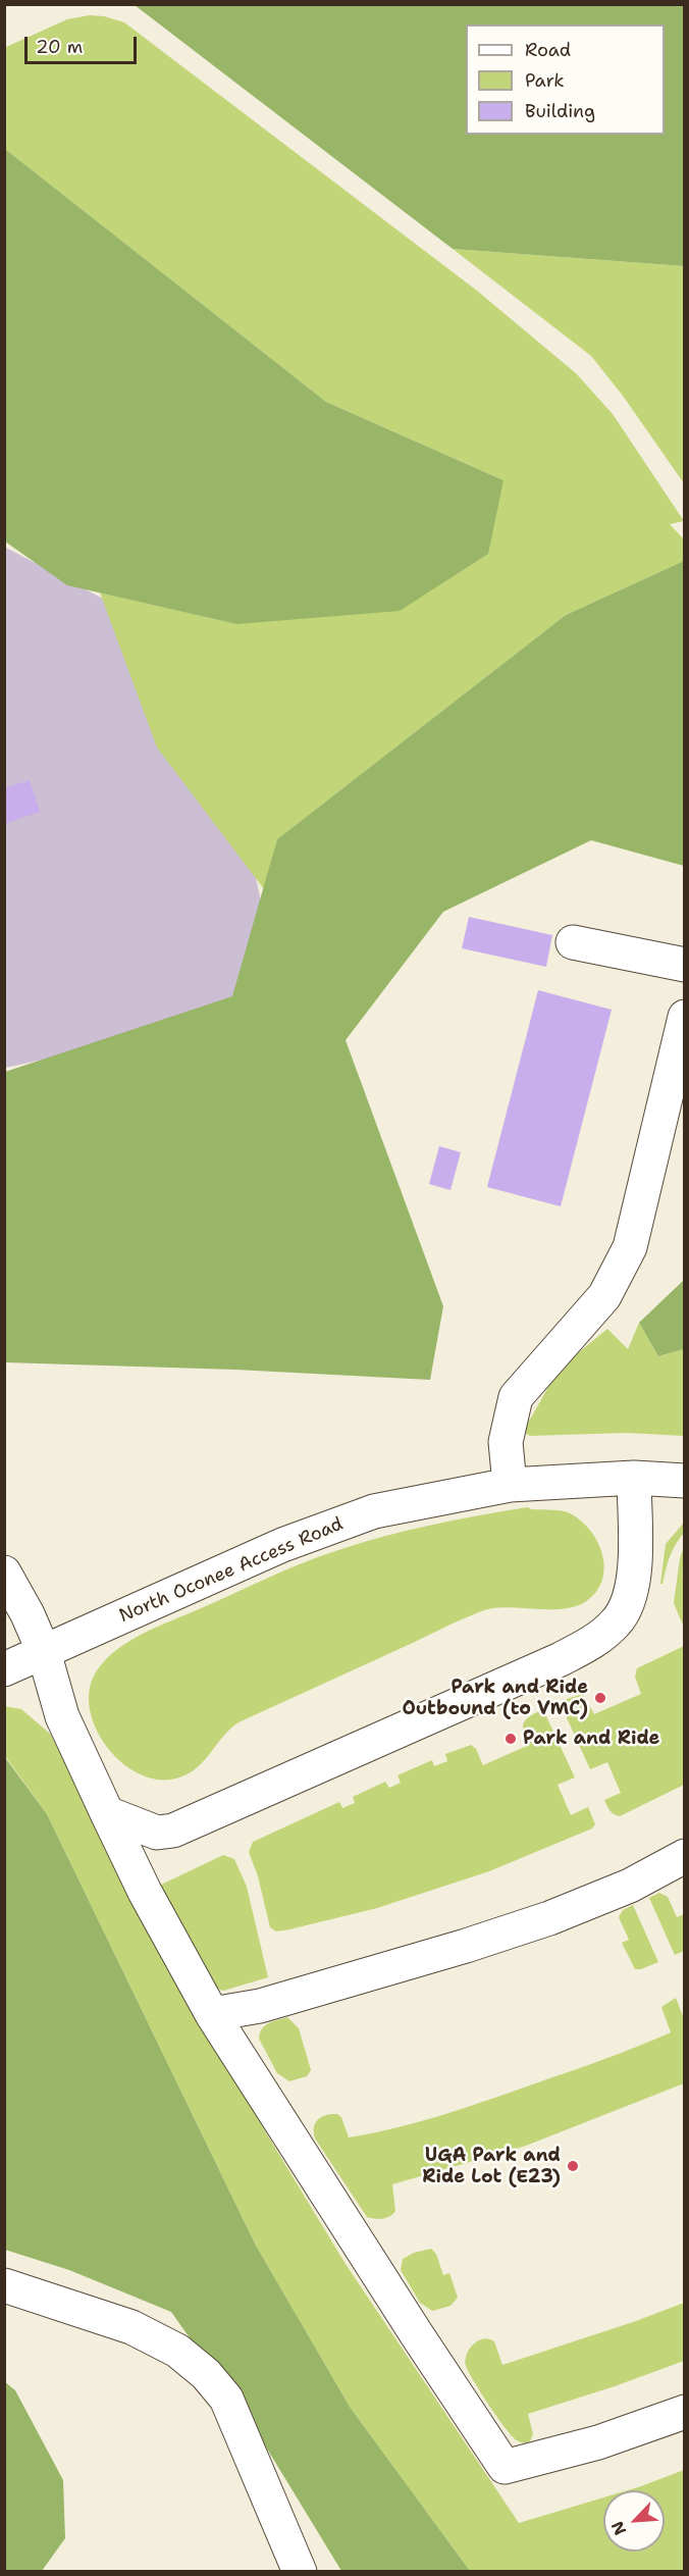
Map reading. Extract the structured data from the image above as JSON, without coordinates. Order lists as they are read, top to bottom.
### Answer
{
  "streets": {
    "street": ["North Oconee Access Road"]
  },
  "places": ["Park and Ride Outbound (to VMC)", "Park and Ride", "UGA Park and Ride Lot (E23)"],
  "legend": ["Road", "Park", "Building"],
  "scale_bar": "20 m",
  "north": "bottom left"
}
